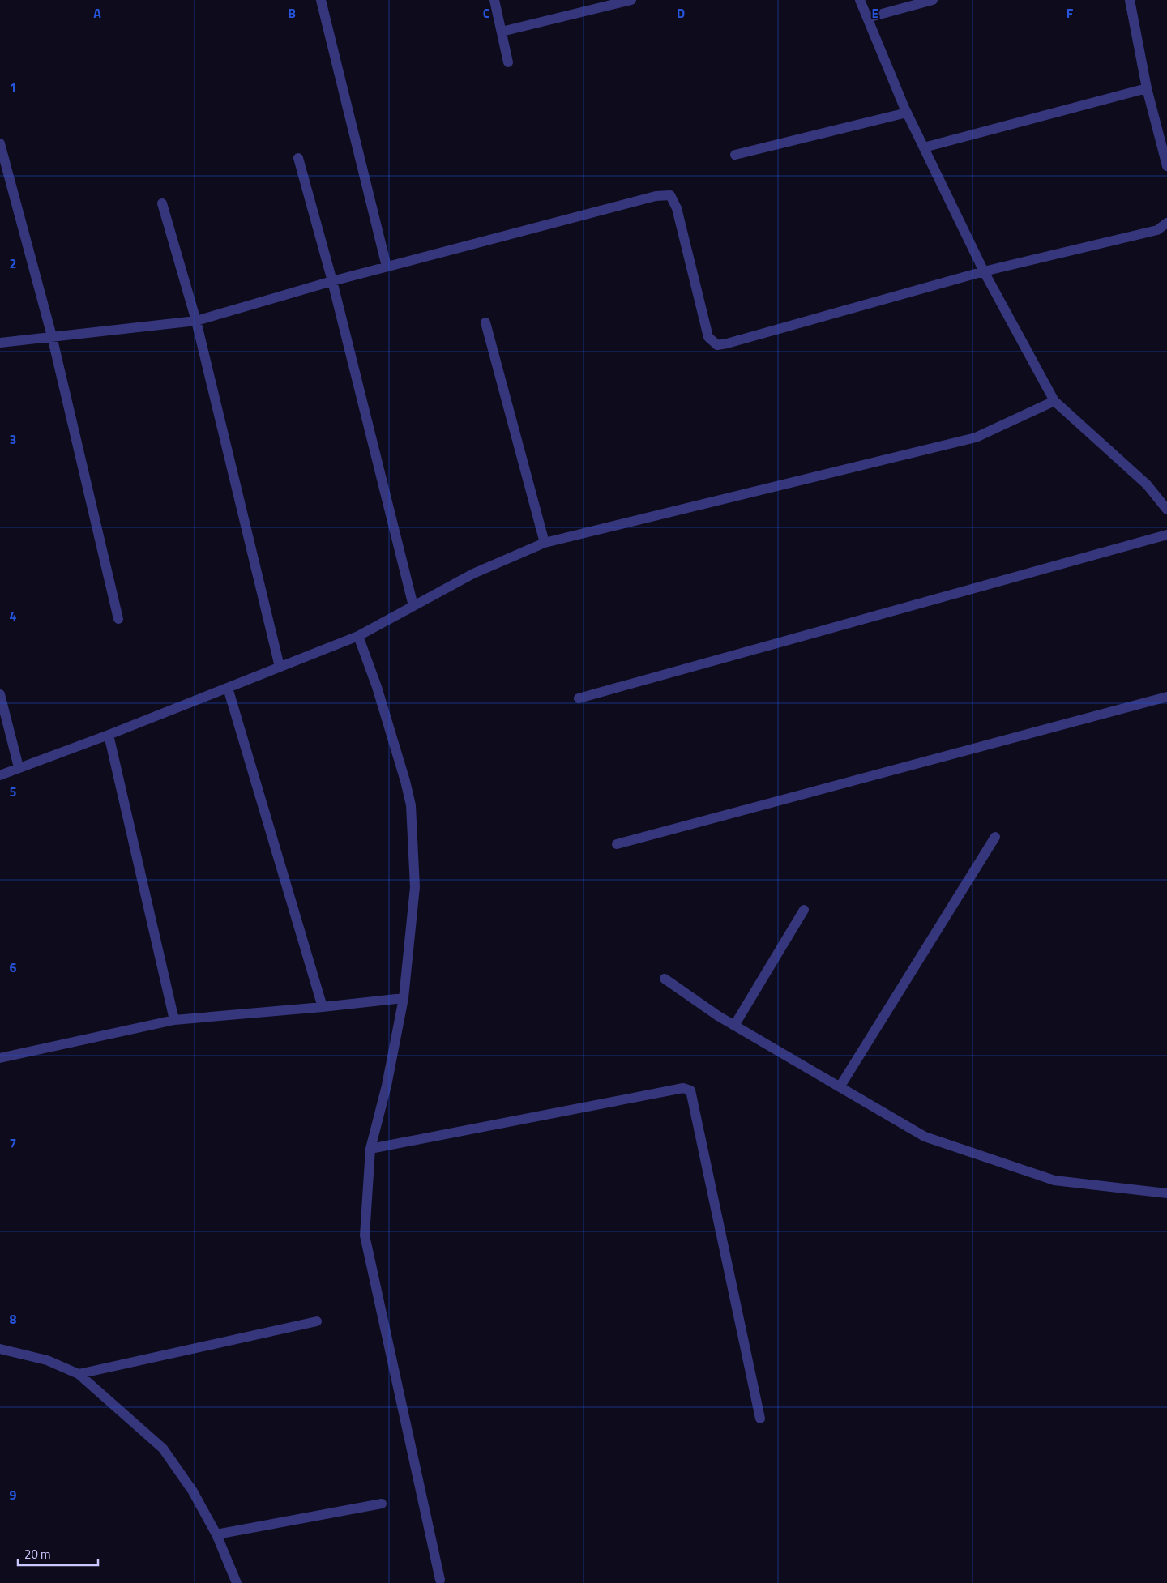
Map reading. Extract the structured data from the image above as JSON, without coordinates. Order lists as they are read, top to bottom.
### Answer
{
  "scale_bar": "20 m",
  "grid": {
    "columns": [
      "A",
      "B",
      "C",
      "D",
      "E",
      "F"
    ],
    "rows": [
      "1",
      "2",
      "3",
      "4",
      "5",
      "6",
      "7",
      "8",
      "9"
    ]
  }
}
